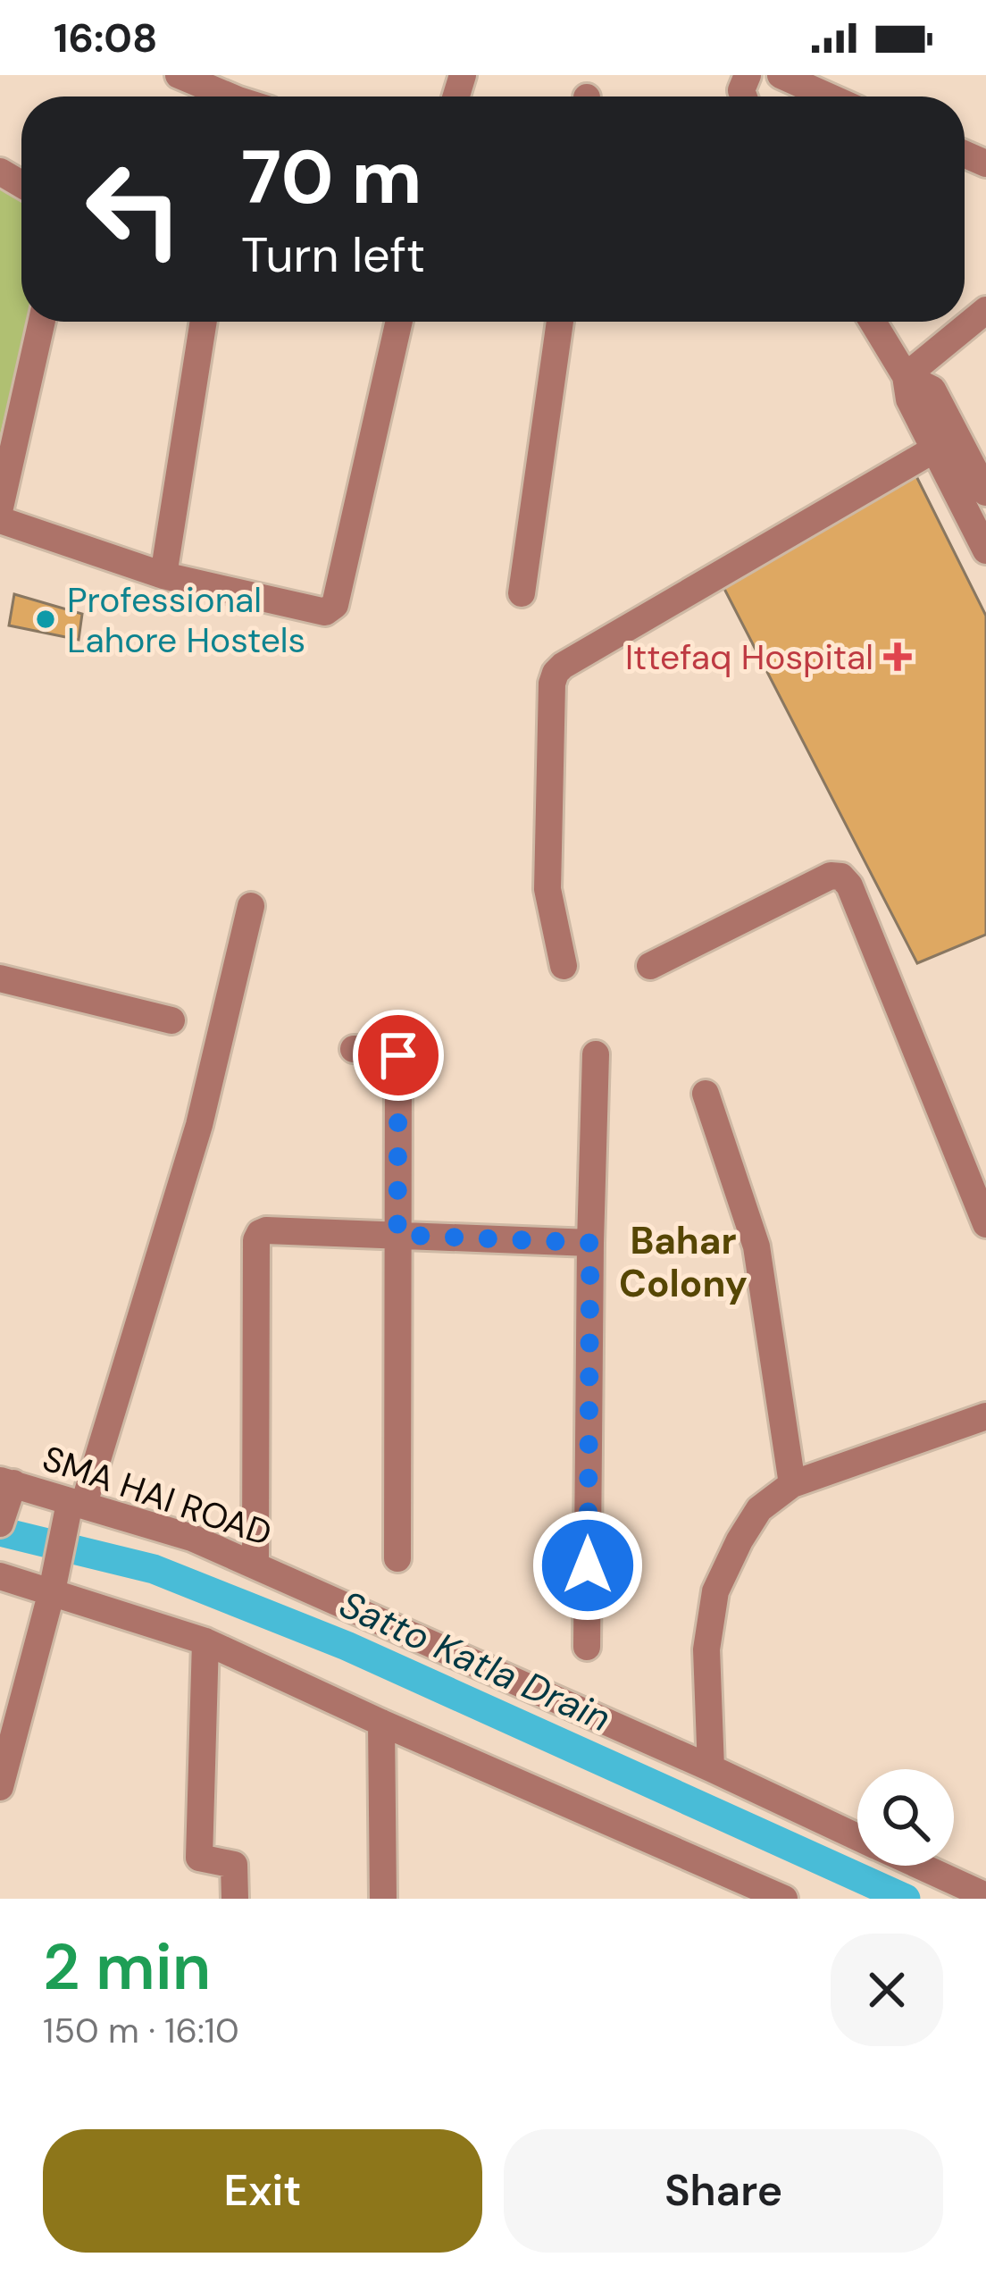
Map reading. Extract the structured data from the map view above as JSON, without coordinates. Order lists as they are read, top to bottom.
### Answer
{
  "streets": {
    "street": ["SMA HAI ROAD"]
  },
  "districts": ["Bahar Colony"],
  "water": ["Satto Katla Drain"],
  "places": {
    "other": ["Professional Lahore Hostels"],
    "health": ["Ittefaq Hospital"]
  },
  "page": {
    "status": "16:08",
    "turn": ["70 m", "Turn left"],
    "heading": ["2 min", "150 m · 16:10"],
    "buttons": ["Exit", "Share"]
  }
}
